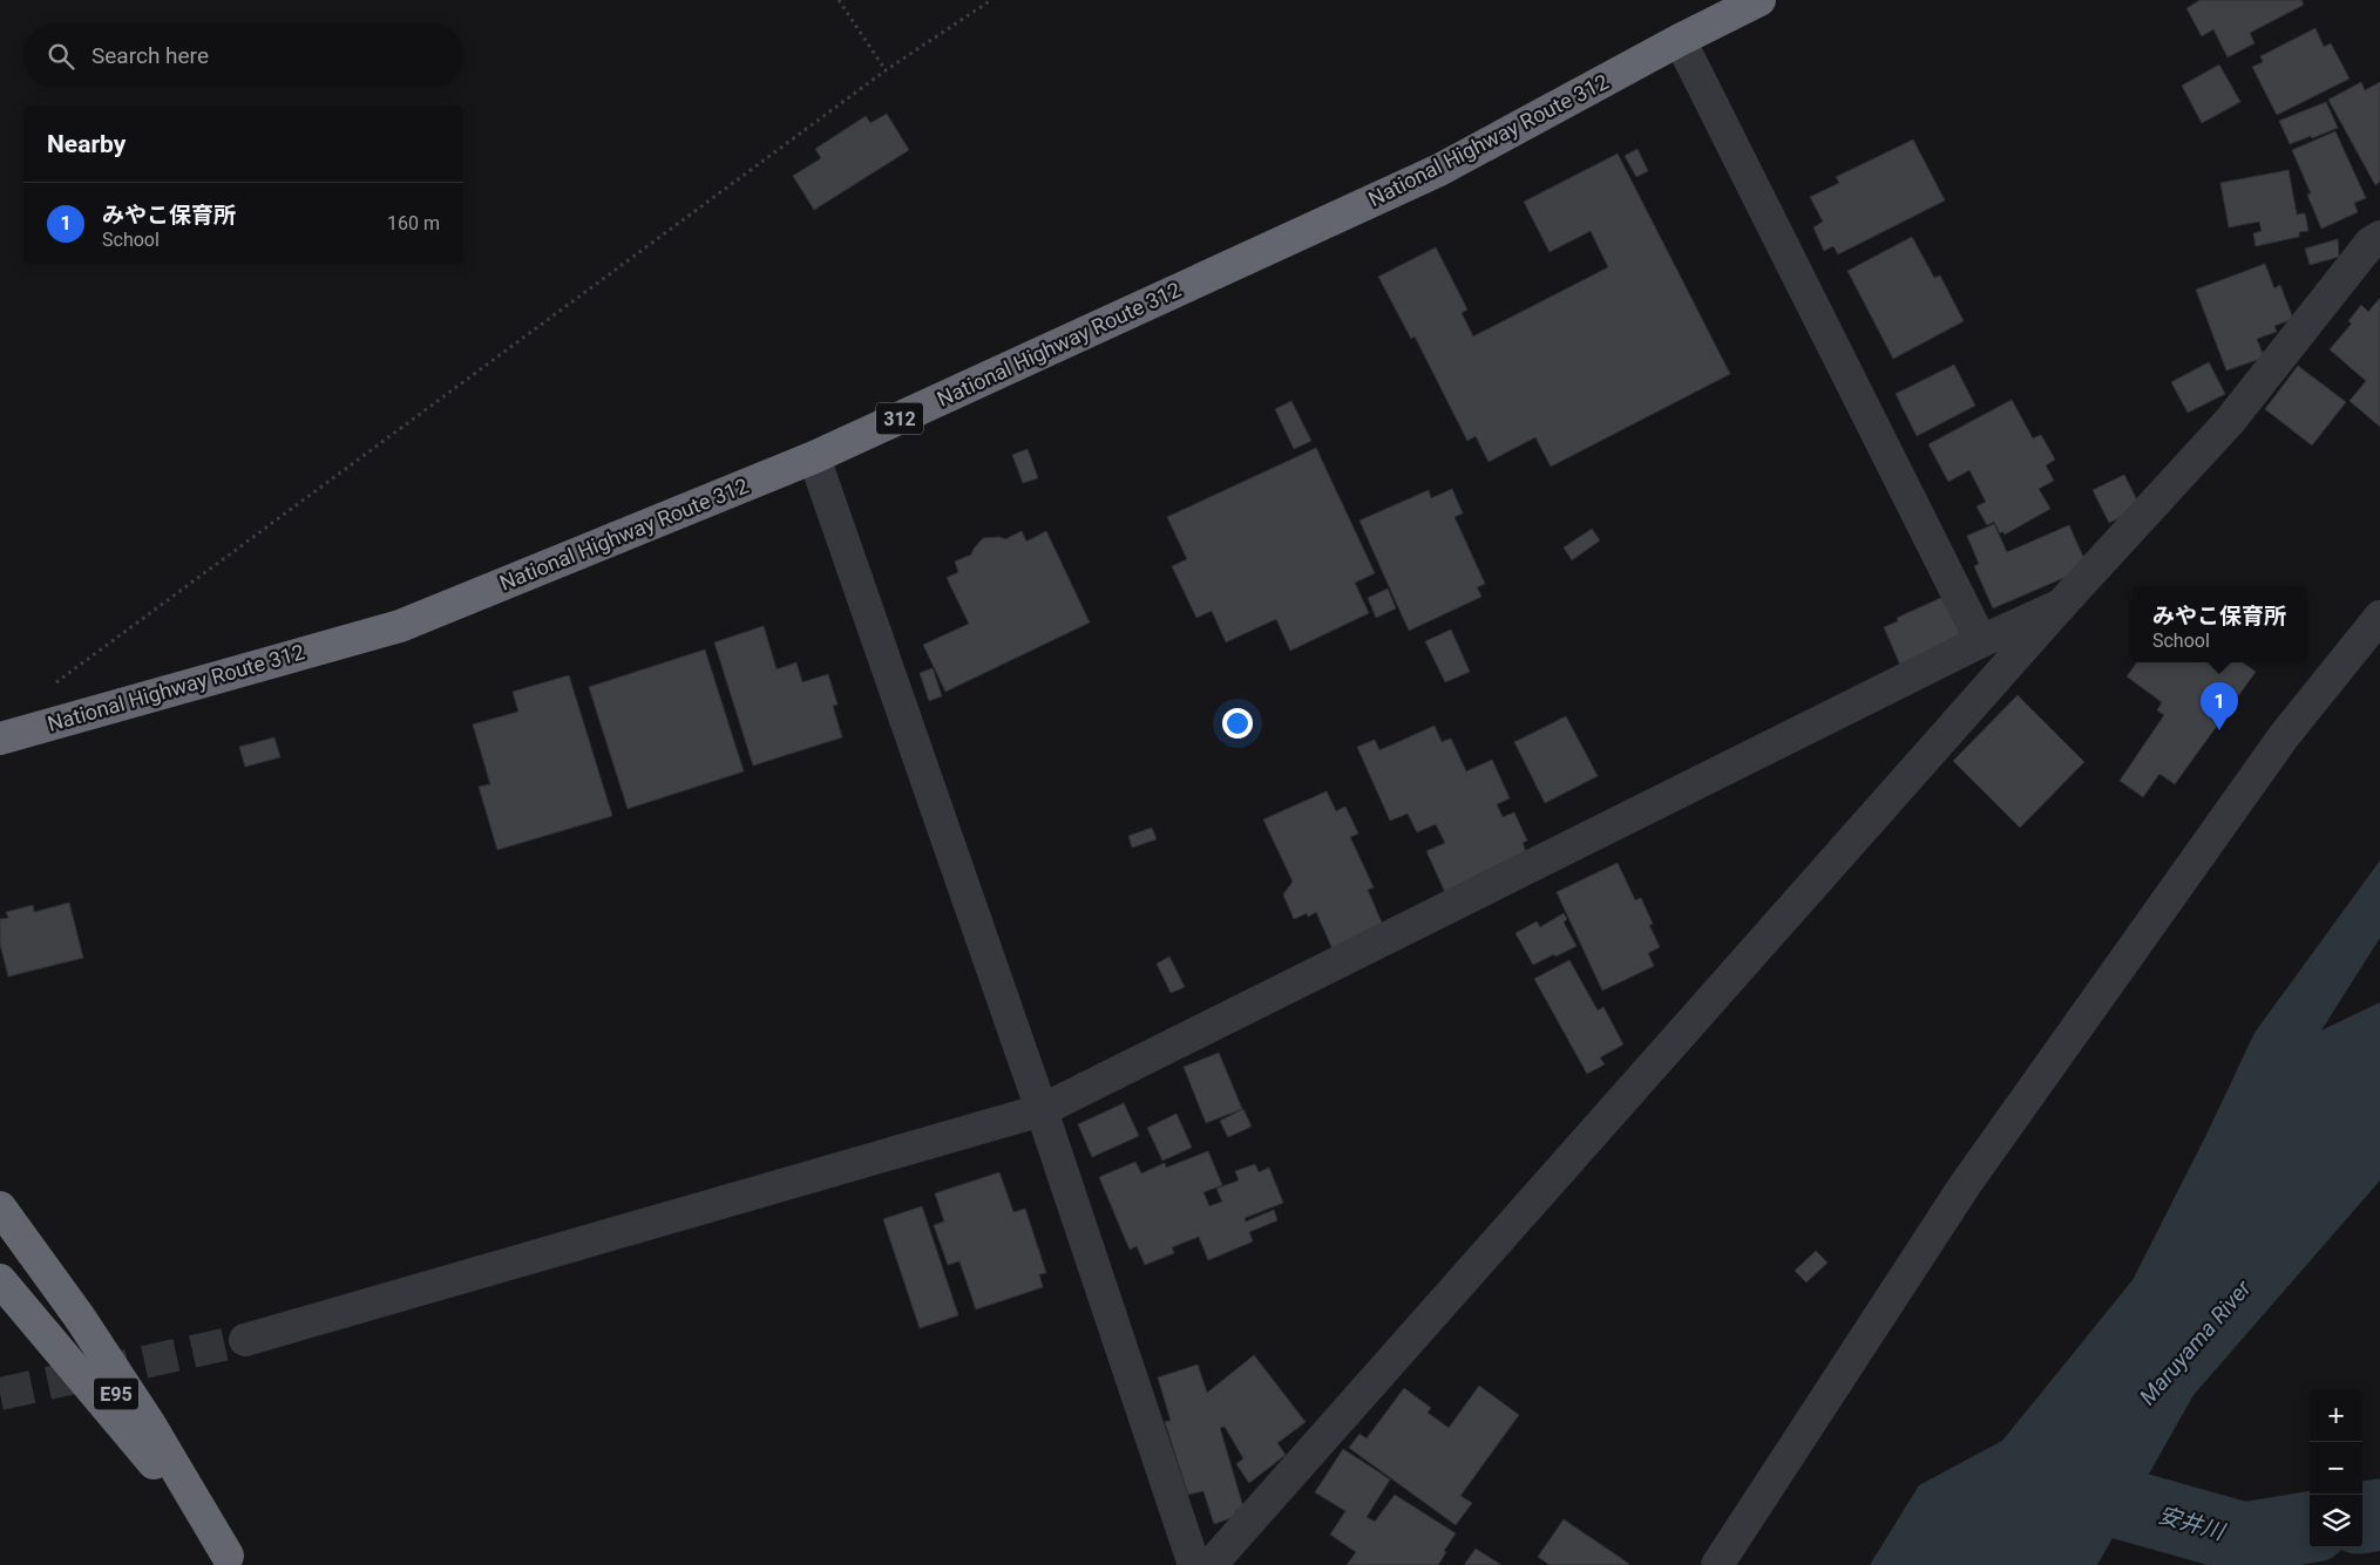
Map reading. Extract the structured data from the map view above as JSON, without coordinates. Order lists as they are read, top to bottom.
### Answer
{
  "streets": {
    "highway": ["National Highway Route 312", "312", "E95"]
  },
  "water": ["Maruyama River", "安井川"],
  "page": {
    "search": "Search here",
    "heading": "Nearby",
    "list": [
      {
        "mark": "1",
        "name": "みやこ保育所",
        "note": "School",
        "value": "160 m"
      }
    ],
    "popup": ["みやこ保育所", "School"],
    "pins": "1",
    "map_buttons": ["+", "−"]
  }
}
